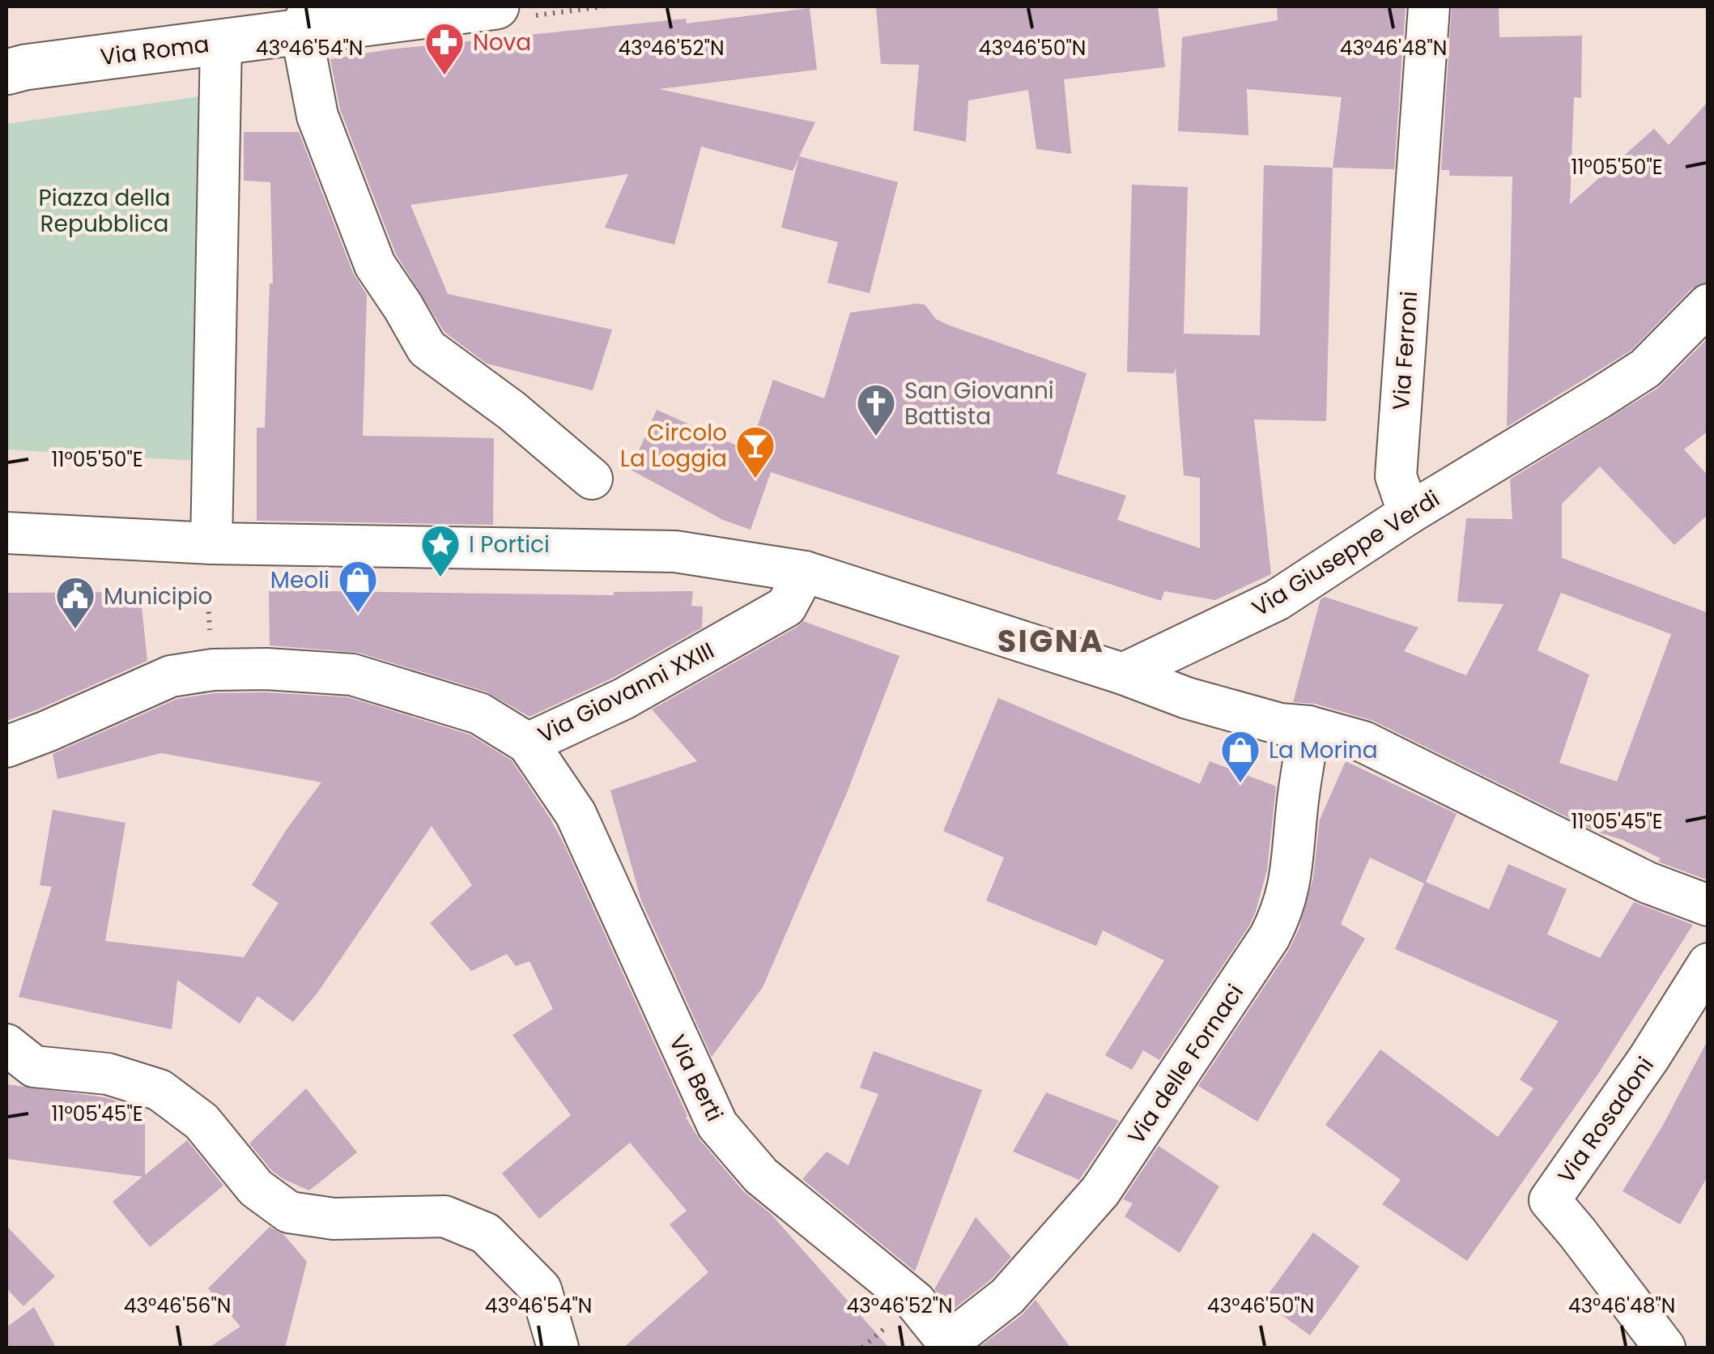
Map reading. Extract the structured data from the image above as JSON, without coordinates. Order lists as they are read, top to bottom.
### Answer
{
  "streets": {
    "main road": ["Via Roma"],
    "street": [
      "Via Ferroni",
      "Via Giuseppe Verdi",
      "Via Giovanni XXIII",
      "Via delle Fornaci",
      "Via Berti",
      "Via Rosadoni"
    ]
  },
  "crossings": [
    ["Via Ferroni", "Via Giuseppe Verdi"],
    ["Via Giovanni XXIII", "Via Berti"],
    ["Via delle Fornaci", "Via Berti"]
  ],
  "districts": ["SIGNA"],
  "parks": ["Piazza della Repubblica"],
  "places": {
    "pharmacy": ["Nova"],
    "church": ["San Giovanni Battista"],
    "bar": ["Circolo La Loggia"],
    "place": ["I Portici"],
    "shop": ["Meoli", "La Morina"],
    "public building": ["Municipio"]
  },
  "coordinates": [
    "43°46'54\"N",
    "43°46'52\"N",
    "43°46'50\"N",
    "43°46'48\"N",
    "11°05'50\"E",
    "11°05'45\"E",
    "43°46'56\"N"
  ]
}
